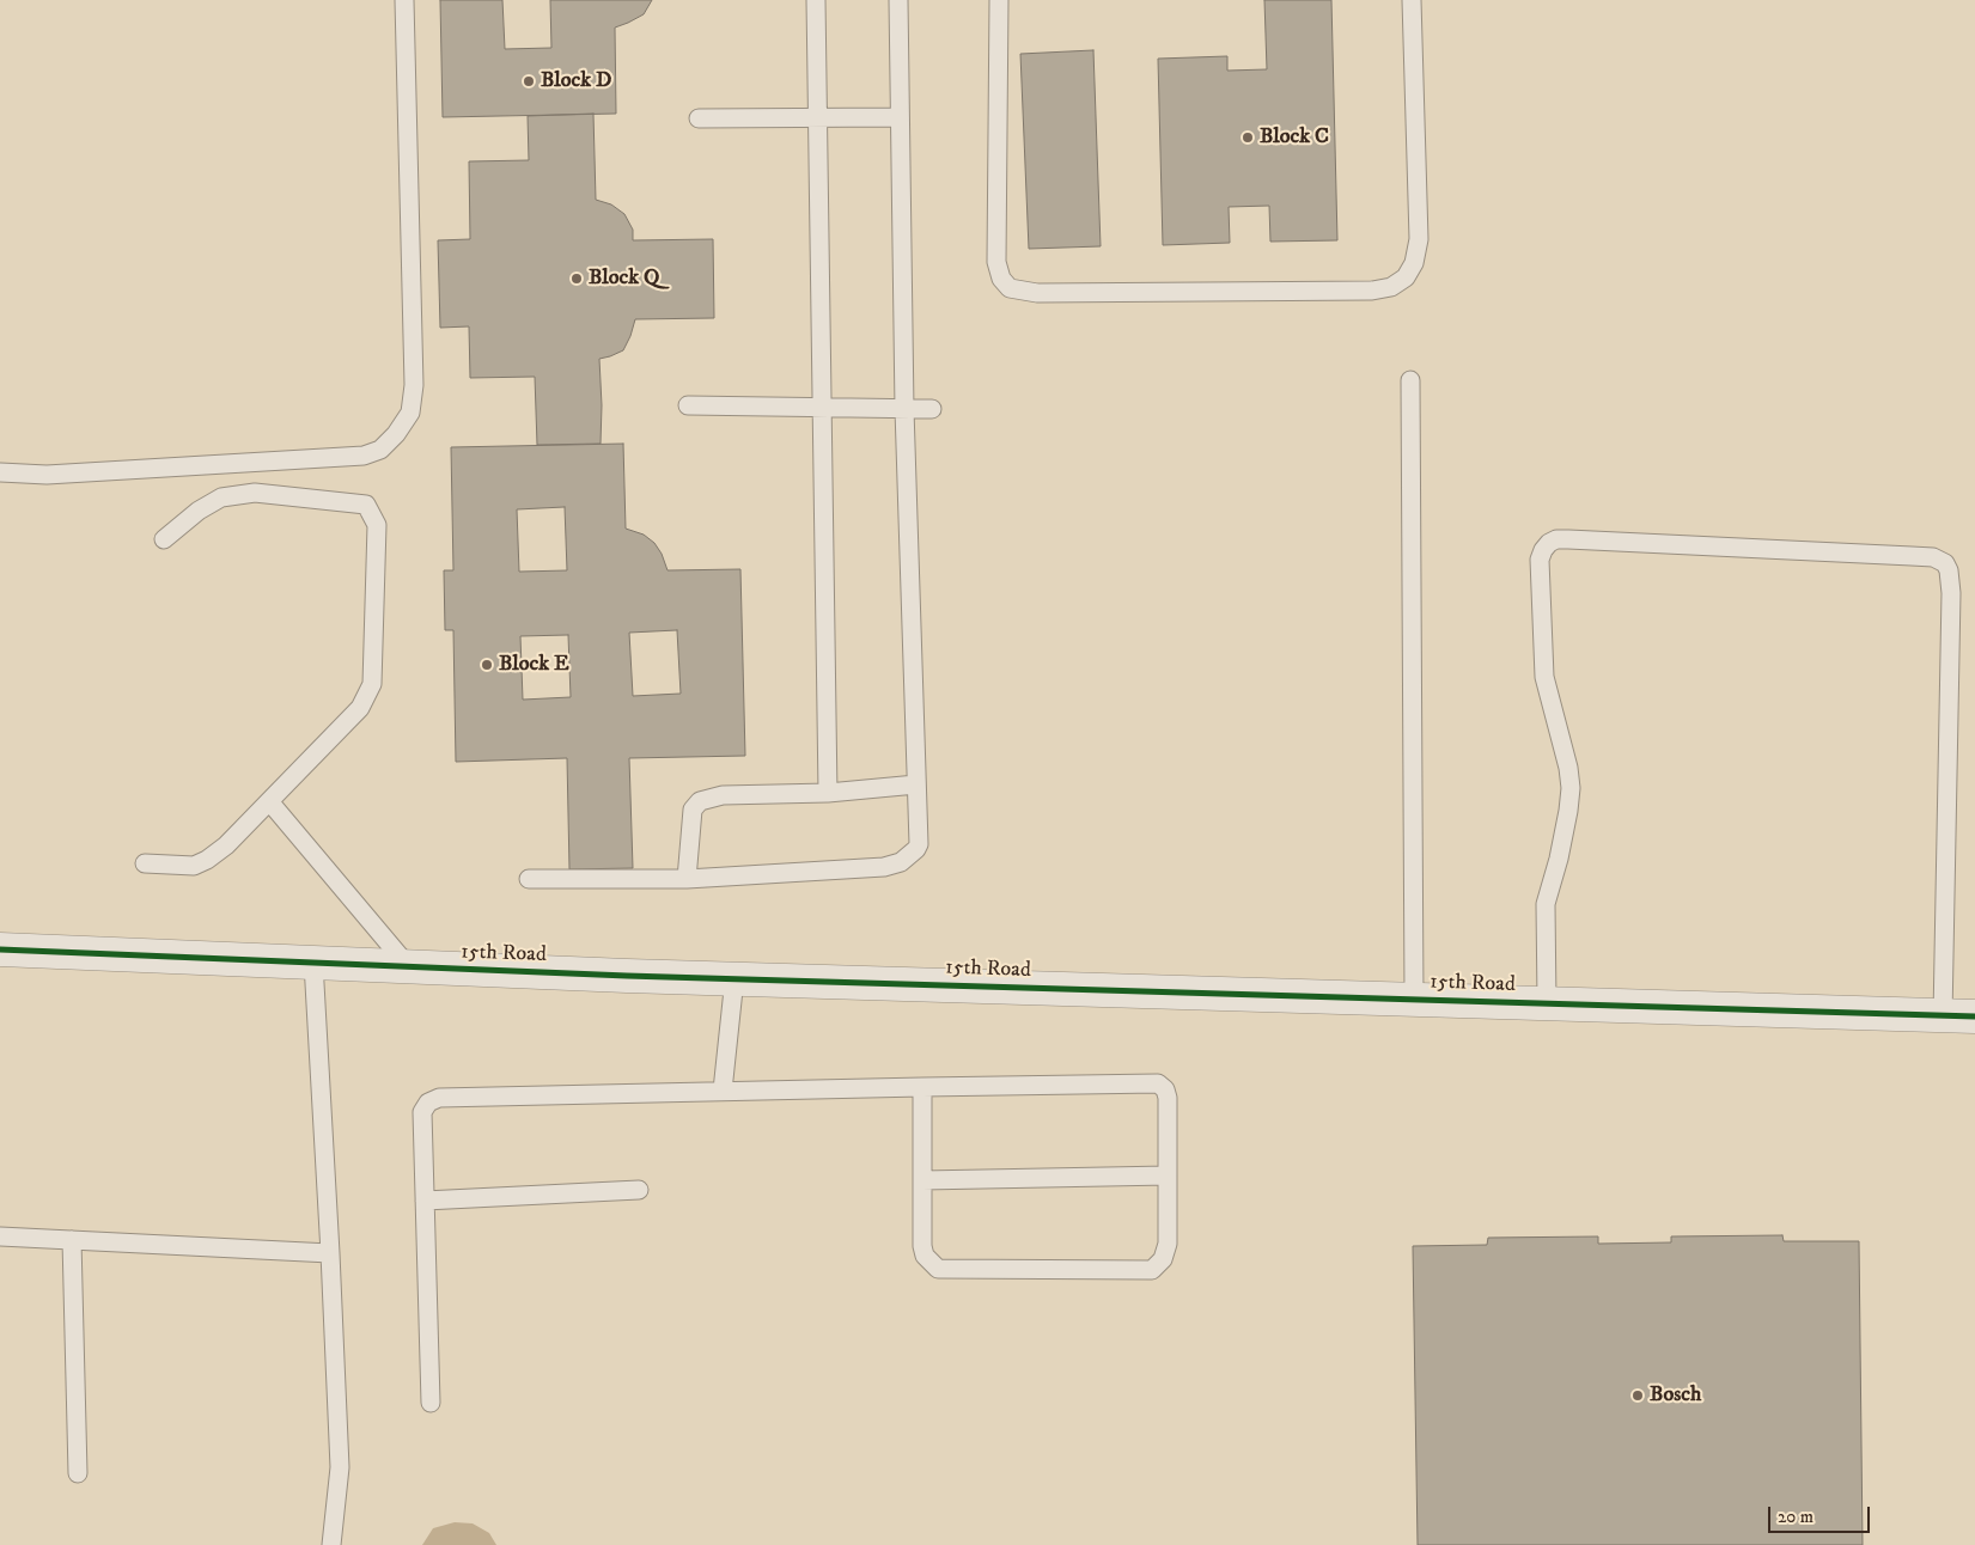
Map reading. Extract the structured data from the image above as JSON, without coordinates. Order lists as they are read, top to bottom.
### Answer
{
  "streets": {
    "street": ["15th Road"]
  },
  "places": [
    "Block D",
    "Block C",
    "Block Q",
    "Block E",
    "Bosch"
  ],
  "scale_bar": "20 m"
}
